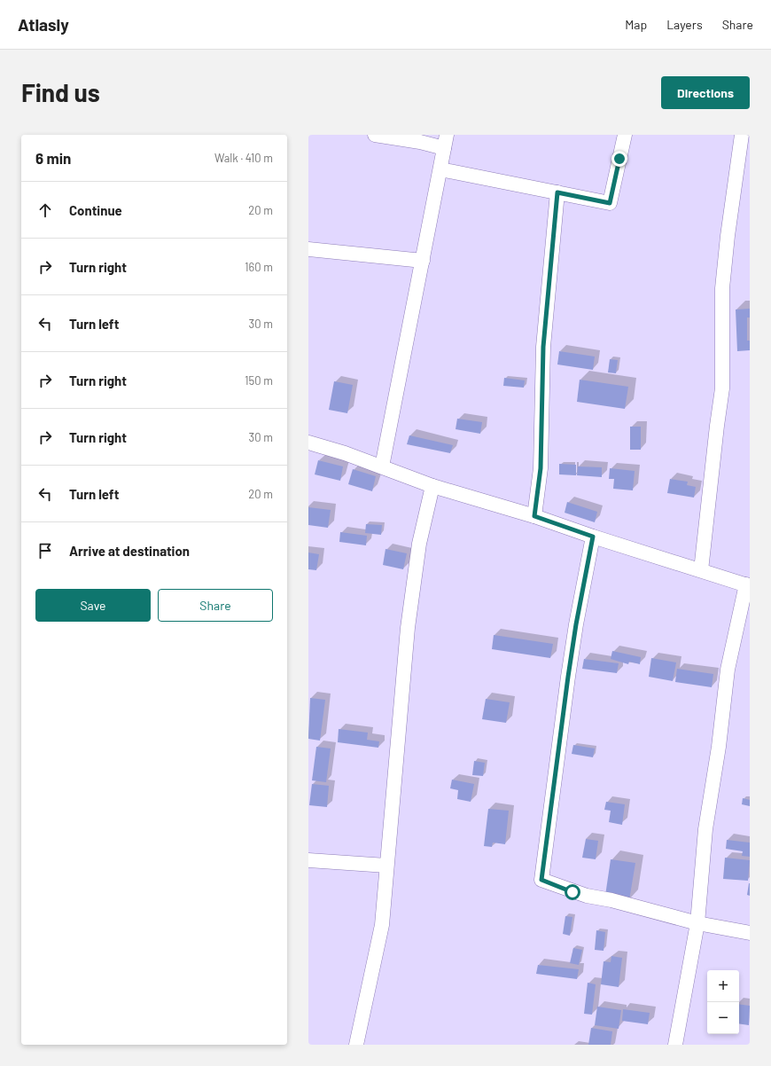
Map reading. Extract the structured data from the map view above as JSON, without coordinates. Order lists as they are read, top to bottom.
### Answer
{
  "page": {
    "header": "Atlasly",
    "nav": ["Map", "Layers", "Share"],
    "buttons": [
      "Directions",
      ["Save", "Share"]
    ],
    "title": "Find us",
    "heading": ["6 min", "Walk · 410 m"],
    "list": [
      ["Continue", "20 m"],
      ["Turn right", "160 m"],
      ["Turn left", "30 m"],
      ["Turn right", "150 m"],
      ["Turn right", "30 m"],
      ["Turn left", "20 m"],
      "Arrive at destination"
    ],
    "map_buttons": ["+", "−"]
  }
}
